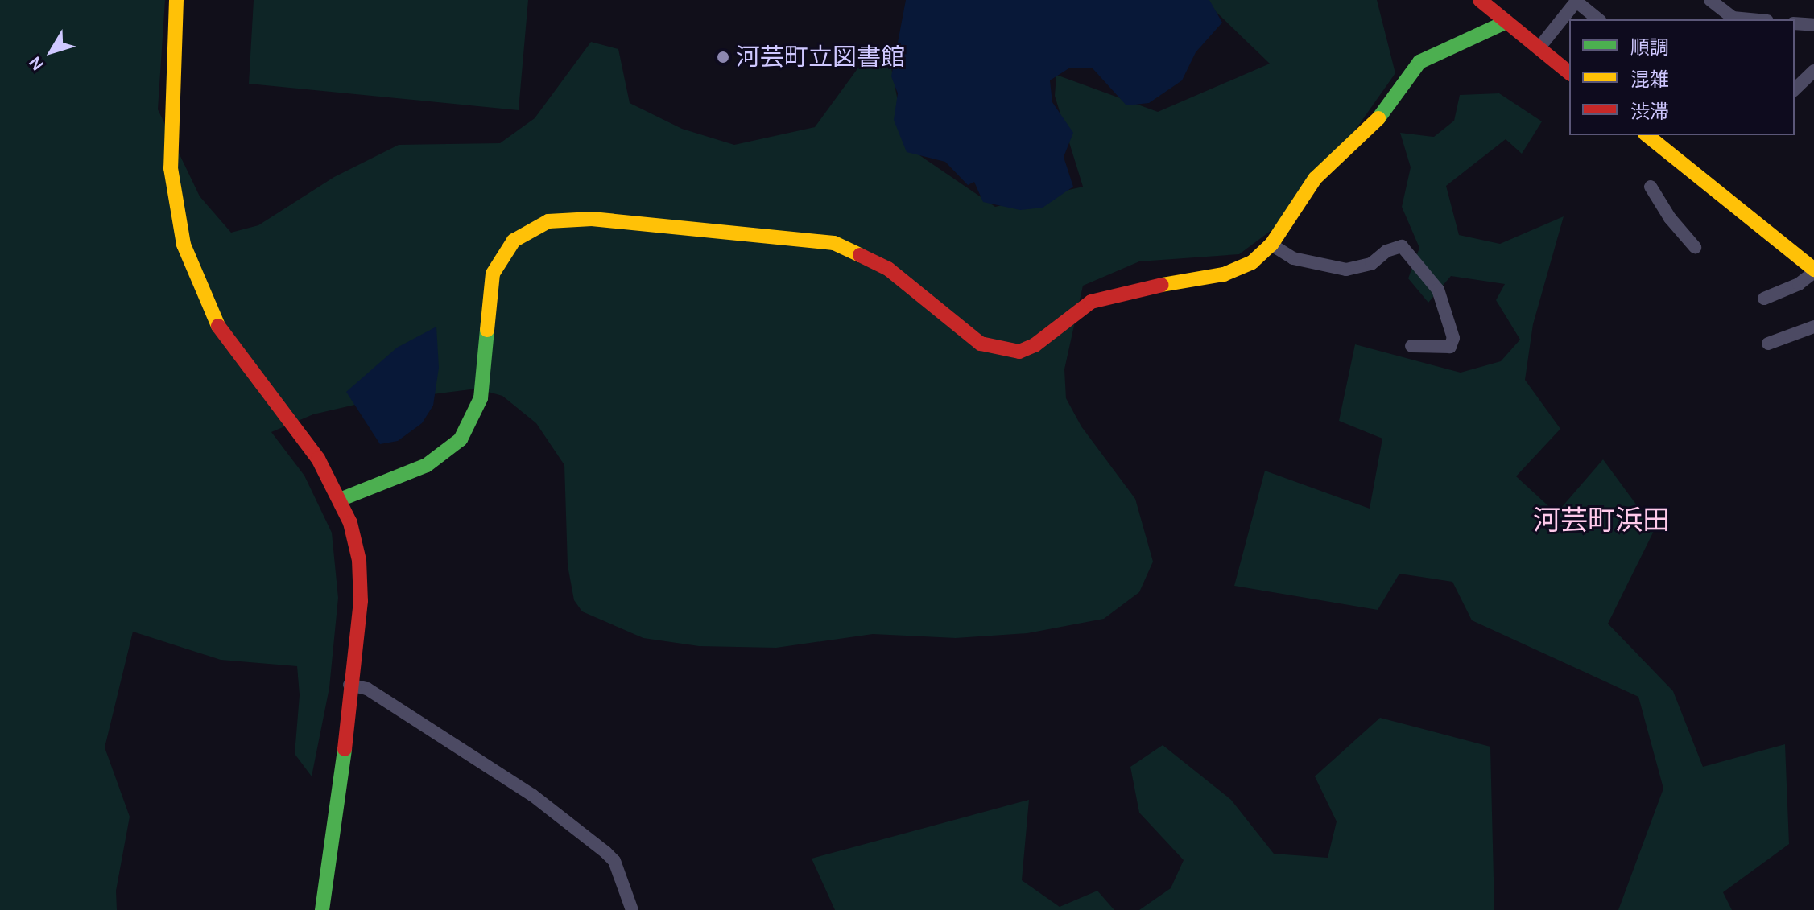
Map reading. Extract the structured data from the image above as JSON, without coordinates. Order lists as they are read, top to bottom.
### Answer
{
  "districts": ["河芸町浜田"],
  "places": ["河芸町立図書館"],
  "legend": ["順調", "混雑", "渋滞"],
  "north": "bottom left"
}
